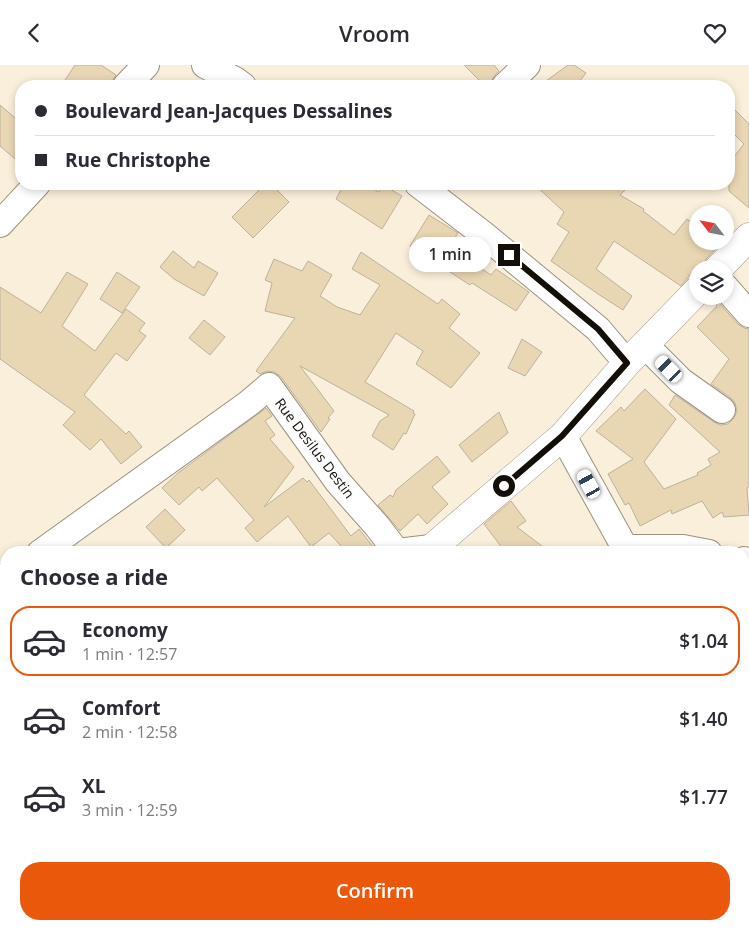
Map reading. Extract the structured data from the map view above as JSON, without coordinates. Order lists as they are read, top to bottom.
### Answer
{
  "streets": {
    "street": ["Rue Desilus Destin"]
  },
  "north": "top left",
  "page": {
    "header": "Vroom",
    "banner": ["Boulevard Jean-Jacques Dessalines", "Rue Christophe"],
    "bubble": "1 min",
    "heading": "Choose a ride",
    "list": [
      {
        "name": "Economy",
        "note": "1 min · 12:57",
        "value": "$1.04"
      },
      {
        "name": "Comfort",
        "note": "2 min · 12:58",
        "value": "$1.40"
      },
      {
        "name": "XL",
        "note": "3 min · 12:59",
        "value": "$1.77"
      }
    ],
    "buttons": "Confirm"
  }
}
